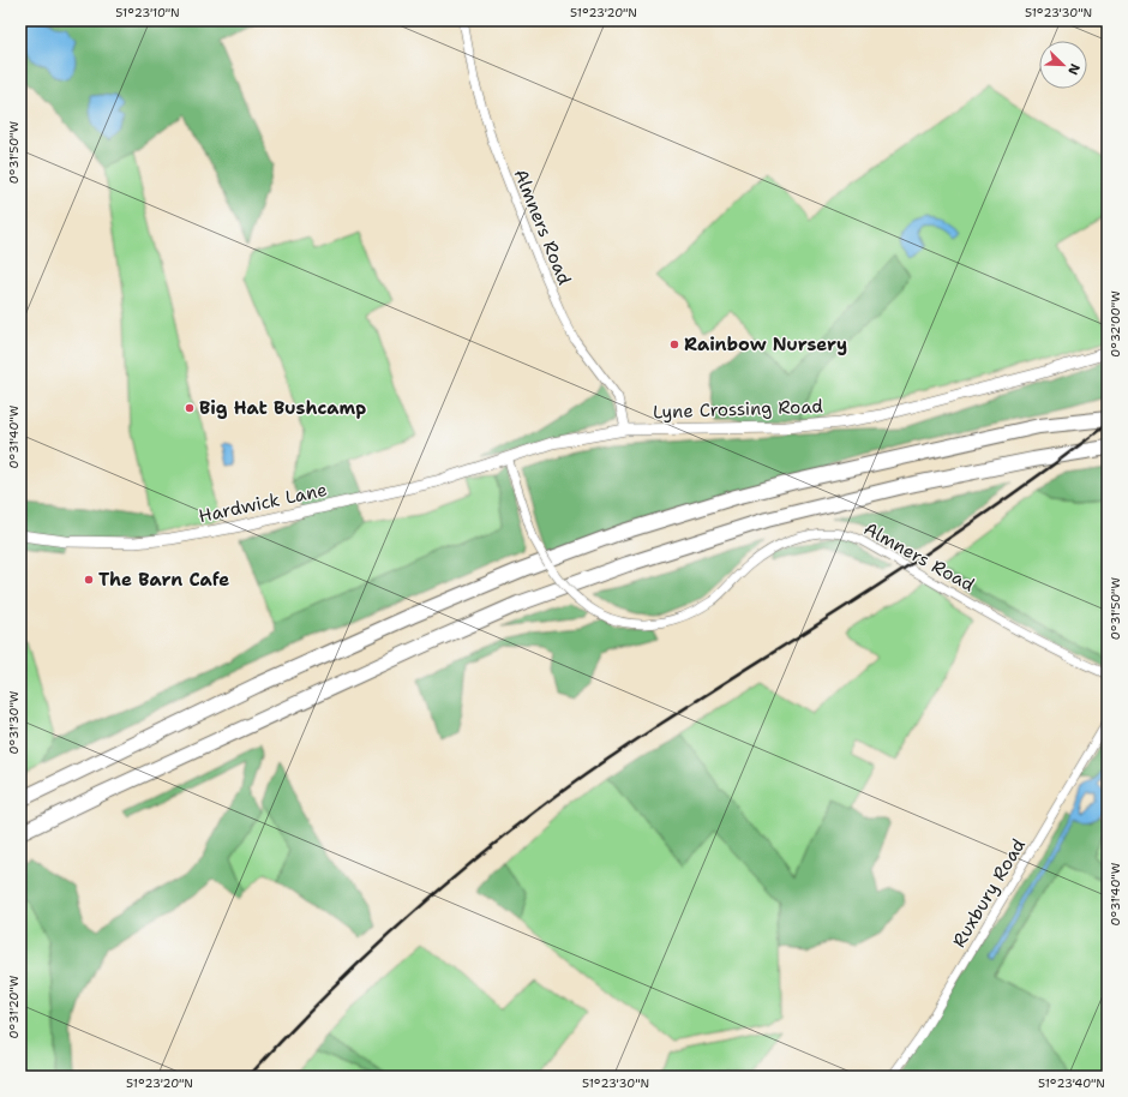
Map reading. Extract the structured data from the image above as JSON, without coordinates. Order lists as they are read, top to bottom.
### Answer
{
  "streets": {
    "street": [
      "Almners Road",
      "Lyne Crossing Road",
      "Hardwick Lane",
      "Ruxbury Road"
    ]
  },
  "crossings": [
    ["Almners Road", "Lyne Crossing Road"],
    ["Almners Road", "Hardwick Lane"],
    ["Lyne Crossing Road", "Hardwick Lane"]
  ],
  "places": ["Rainbow Nursery", "Big Hat Bushcamp", "The Barn Cafe"],
  "north": "bottom right",
  "coordinates": [
    "51°23'10\"N",
    "51°23'20\"N",
    "51°23'30\"N",
    "0°31'50\"W",
    "0°32'00\"W",
    "0°31'40\"W",
    "0°31'30\"W",
    "0°31'20\"W",
    "51°23'40\"N"
  ]
}
